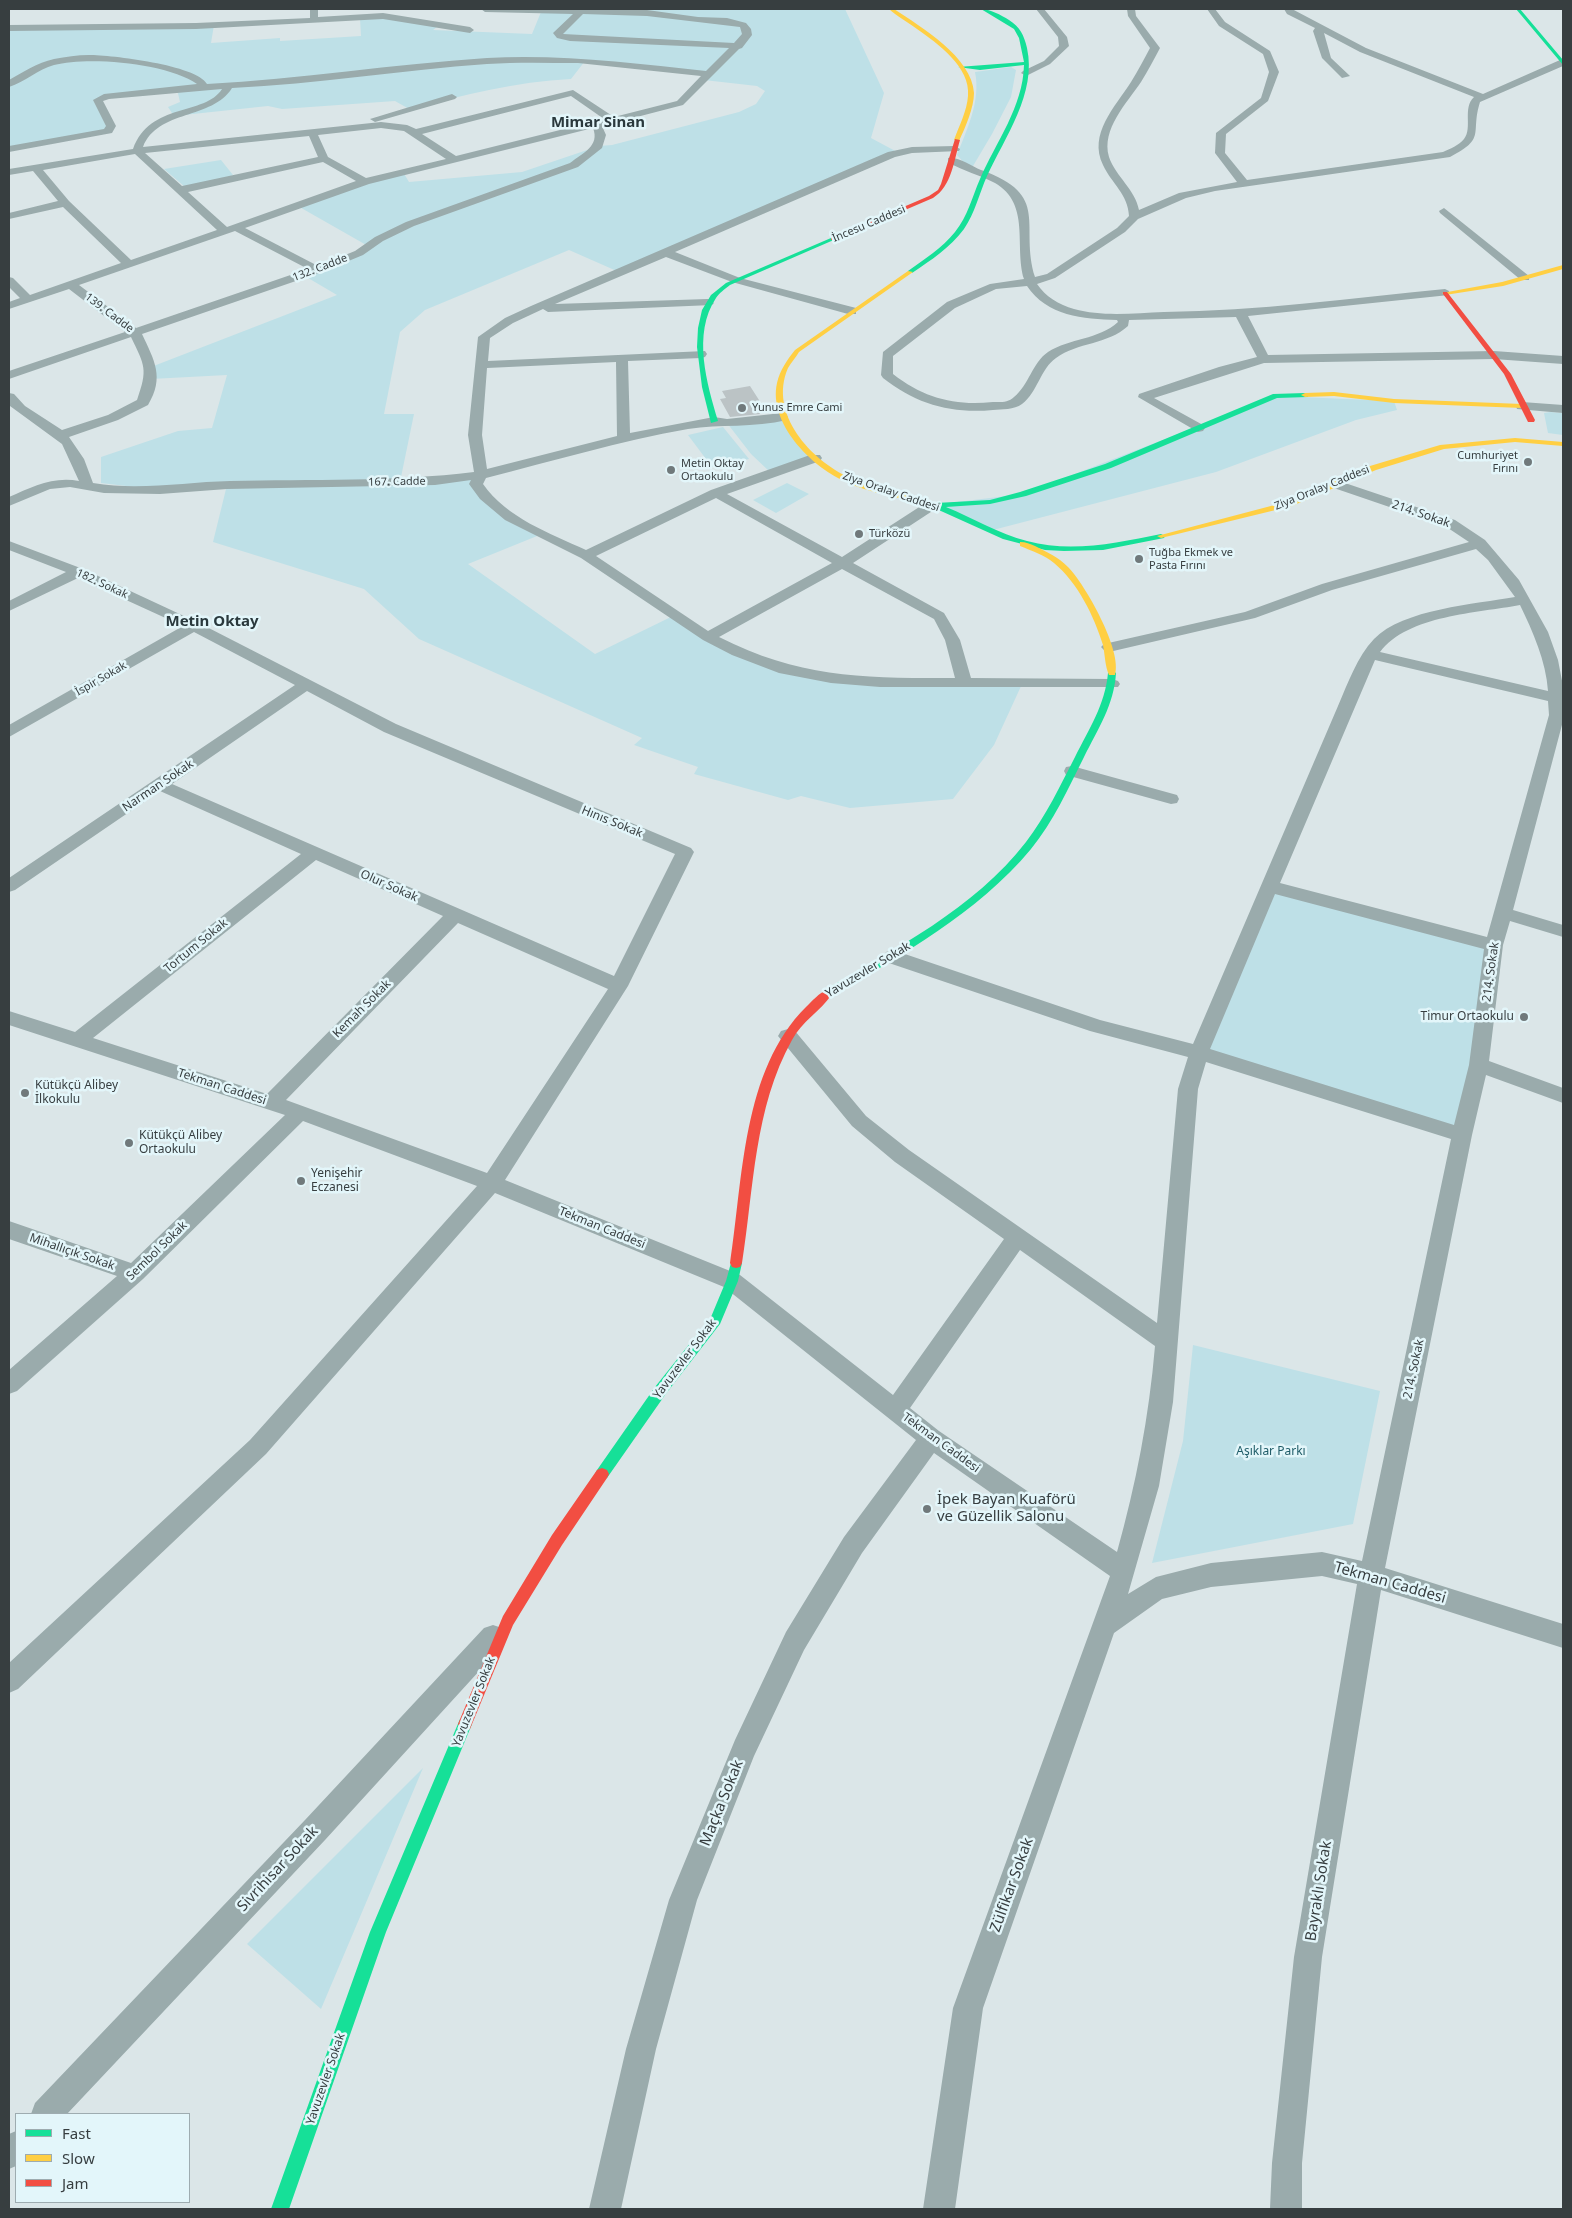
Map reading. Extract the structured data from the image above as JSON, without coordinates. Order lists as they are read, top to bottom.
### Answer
{
  "streets": {
    "main road": ["İncesu Caddesi", "Ziya Oralay Caddesi", "Yavuzevler Sokak"],
    "street": [
      "132. Cadde",
      "139. Cadde",
      "167. Cadde",
      "214. Sokak",
      "182. Sokak",
      "İspir Sokak",
      "Narman Sokak",
      "Hınıs Sokak",
      "Olur Sokak",
      "Tortum Sokak",
      "Kemah Sokak",
      "Tekman Caddesi",
      "Sembol Sokak",
      "Mihallıçık Sokak",
      "Maçka Sokak",
      "Sivrihisar Sokak",
      "Zülfikar Sokak",
      "Bayraklı Sokak"
    ]
  },
  "crossings": [
    ["132. Cadde", "139. Cadde"],
    ["167. Cadde", "Ziya Oralay Caddesi"],
    ["Ziya Oralay Caddesi", "214. Sokak"],
    ["Ziya Oralay Caddesi", "Yavuzevler Sokak"],
    ["214. Sokak", "Tekman Caddesi"],
    ["214. Sokak", "Zülfikar Sokak"],
    ["214. Sokak", "Bayraklı Sokak"],
    ["182. Sokak", "İspir Sokak"],
    ["182. Sokak", "Hınıs Sokak"],
    ["İspir Sokak", "Hınıs Sokak"],
    ["Narman Sokak", "Hınıs Sokak"],
    ["Narman Sokak", "Olur Sokak"],
    ["Hınıs Sokak", "Olur Sokak"],
    ["Hınıs Sokak", "Tekman Caddesi"],
    ["Olur Sokak", "Tortum Sokak"],
    ["Olur Sokak", "Kemah Sokak"],
    ["Tortum Sokak", "Tekman Caddesi"],
    ["Yavuzevler Sokak", "Tekman Caddesi"],
    ["Yavuzevler Sokak", "Sivrihisar Sokak"],
    ["Kemah Sokak", "Tekman Caddesi"],
    ["Tekman Caddesi", "Sembol Sokak"],
    ["Tekman Caddesi", "Maçka Sokak"],
    ["Tekman Caddesi", "Zülfikar Sokak"],
    ["Tekman Caddesi", "Bayraklı Sokak"],
    ["Sembol Sokak", "Mihallıçık Sokak"]
  ],
  "districts": ["Mimar Sinan", "Metin Oktay"],
  "parks": ["Aşıklar Parkı"],
  "places": [
    "Yunus Emre Cami",
    "Cumhuriyet Fırını",
    "Metin Oktay Ortaokulu",
    "Türközü",
    "Tuğba Ekmek ve Pasta Fırını",
    "Timur Ortaokulu",
    "Kütükçü Alibey İlkokulu",
    "Kütükçü Alibey Ortaokulu",
    "Yenişehir Eczanesi",
    "İpek Bayan Kuaförü ve Güzellik Salonu"
  ],
  "legend": ["Fast", "Slow", "Jam"]
}
